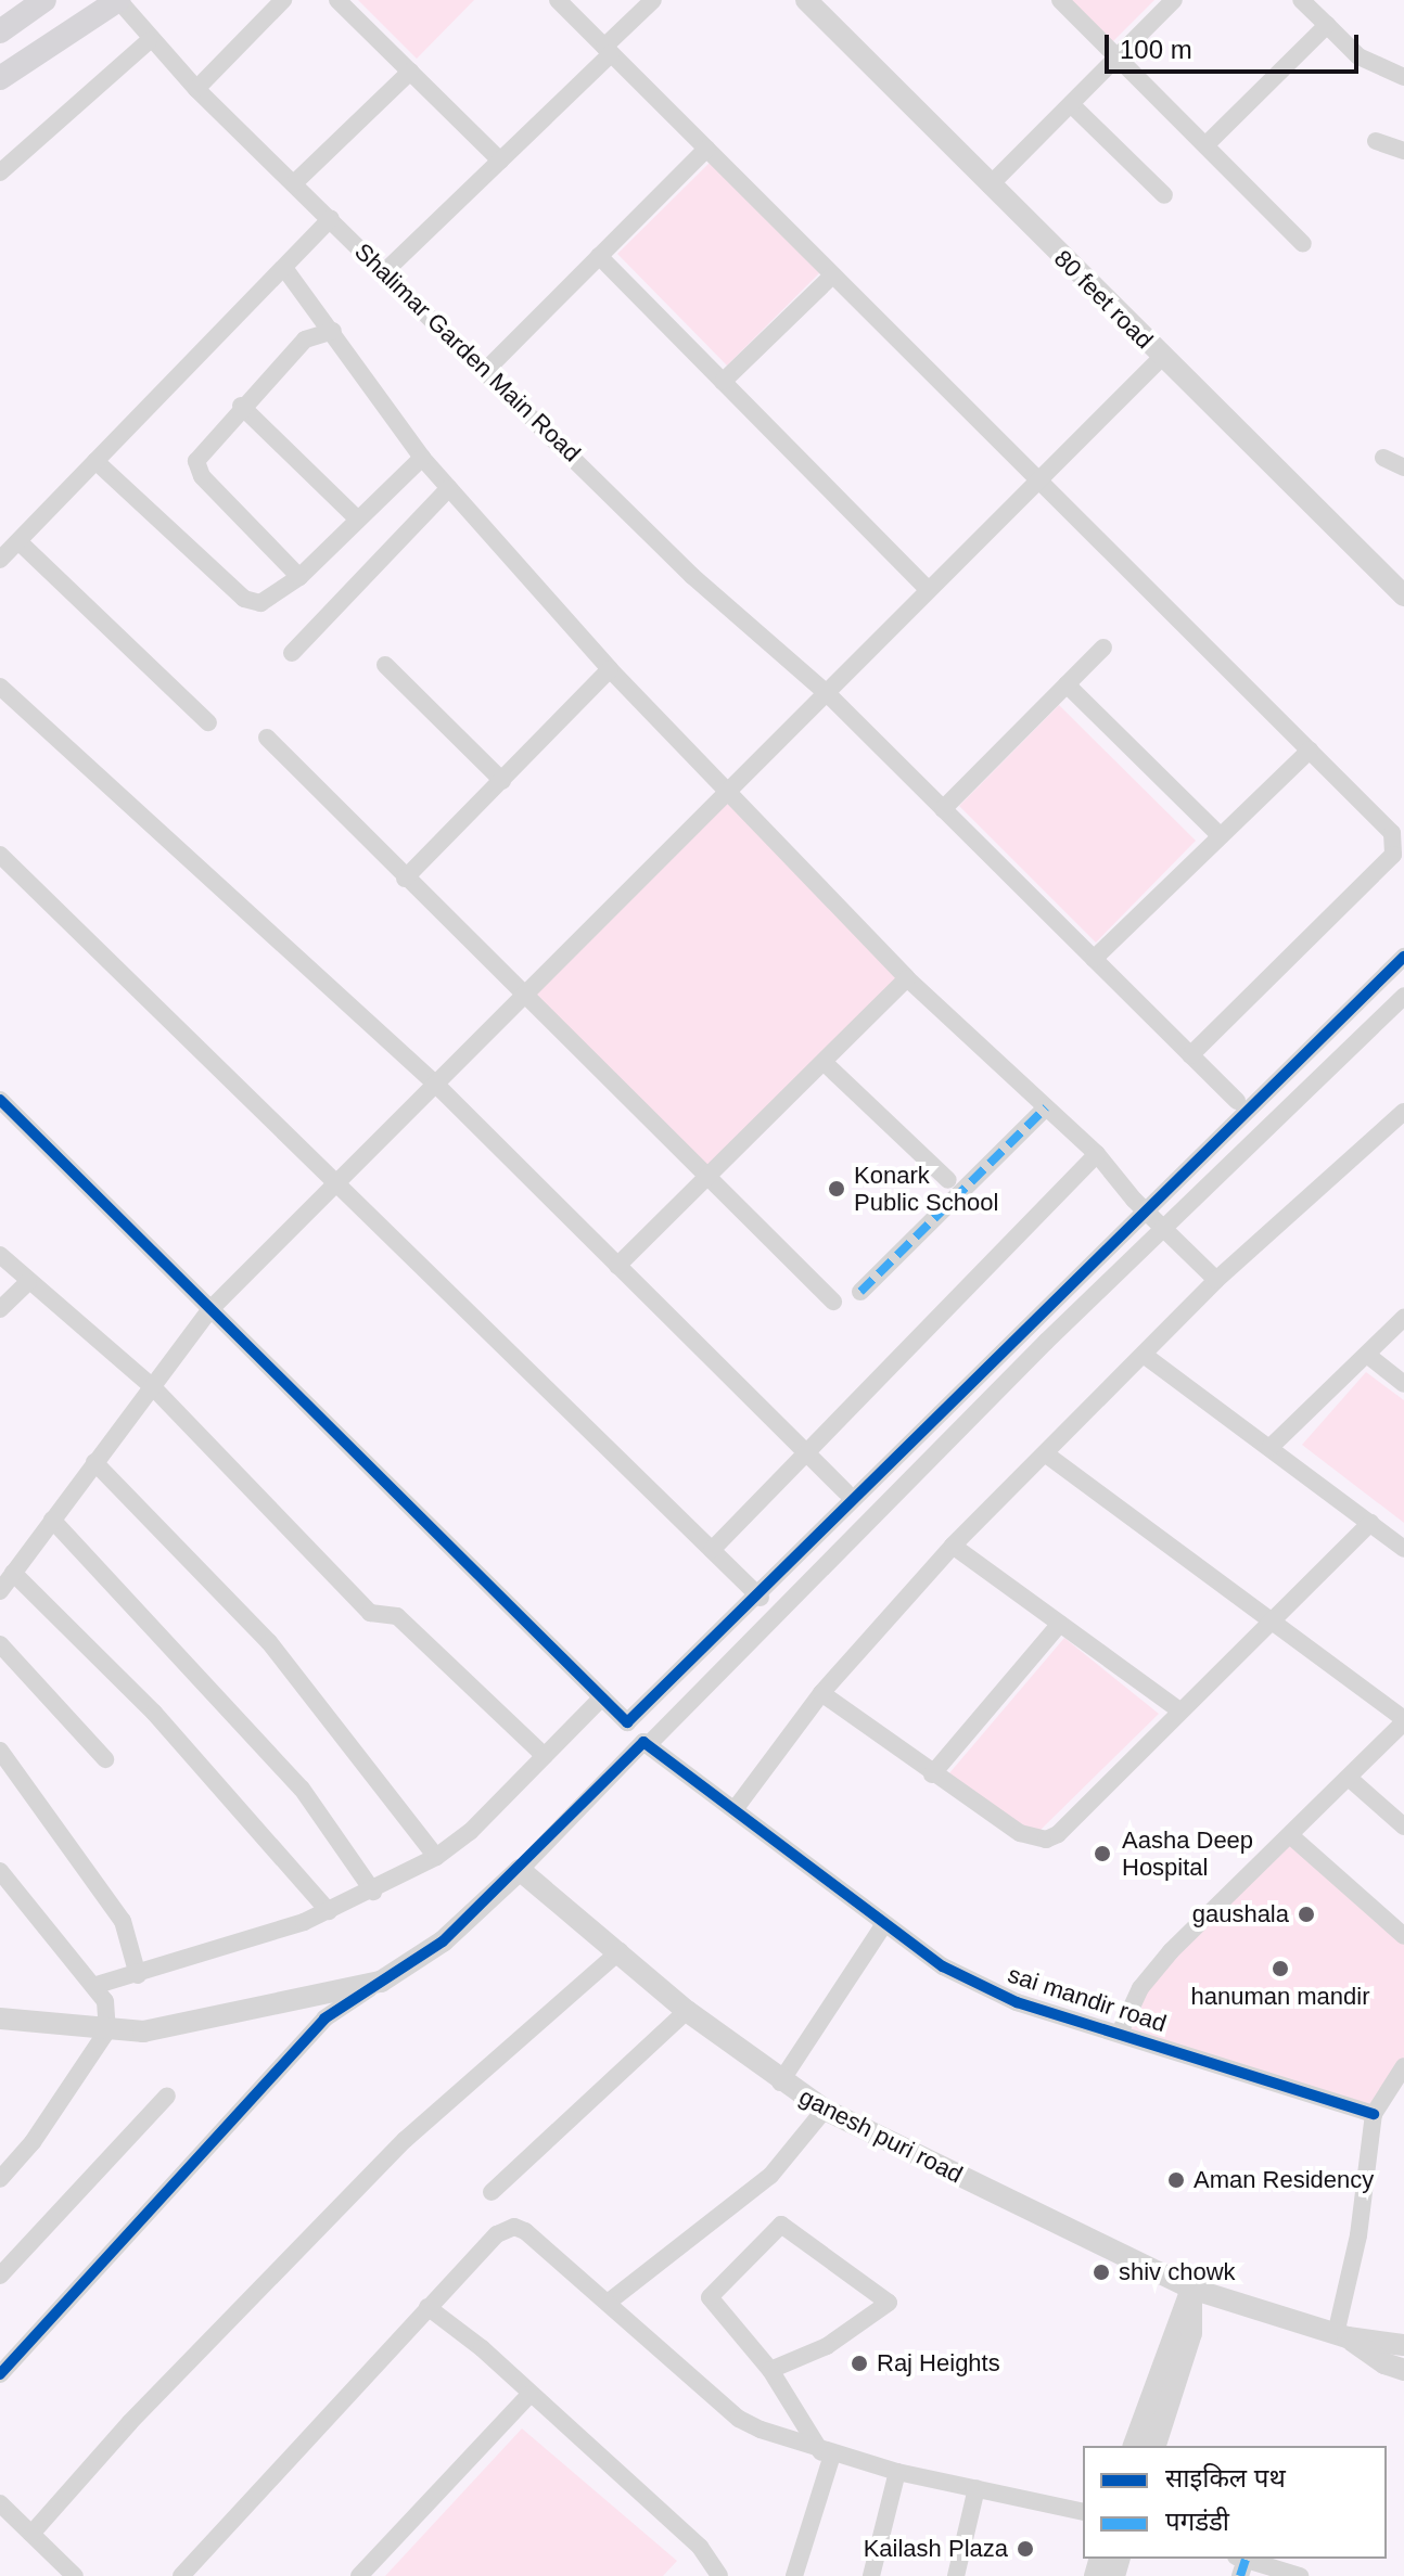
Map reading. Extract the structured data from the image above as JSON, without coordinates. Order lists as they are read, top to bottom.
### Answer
{
  "streets": {
    "street": [
      "80 feet road",
      "Shalimar Garden Main Road",
      "sai mandir road",
      "ganesh puri road"
    ]
  },
  "places": [
    "Konark Public School",
    "Aasha Deep Hospital",
    "gaushala",
    "hanuman mandir",
    "Aman Residency",
    "shiv chowk",
    "Raj Heights",
    "Kailash Plaza"
  ],
  "legend": ["साइकिल पथ", "पगडंडी"],
  "scale_bar": "100 m"
}
